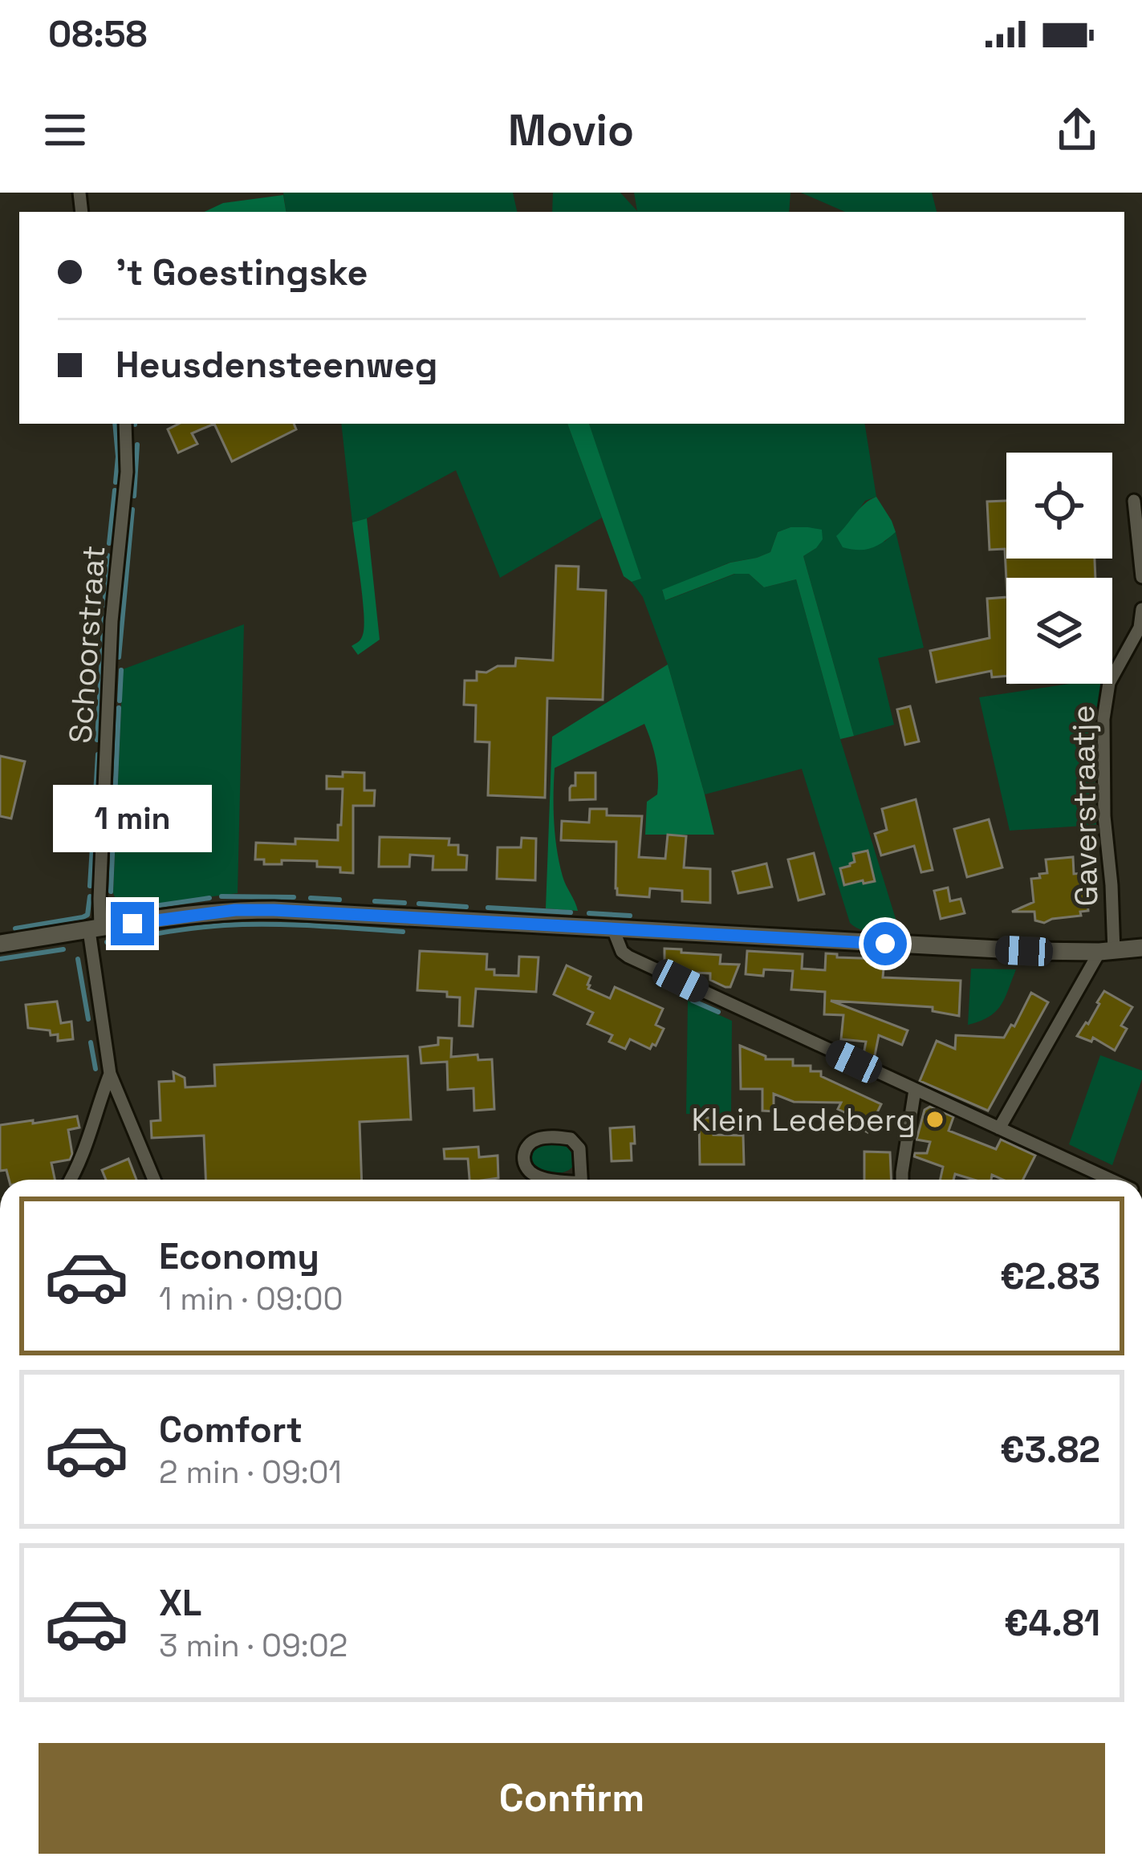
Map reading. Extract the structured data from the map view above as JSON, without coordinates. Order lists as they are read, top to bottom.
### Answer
{
  "streets": {
    "street": ["Schoorstraat", "Gaverstraatje"]
  },
  "places": ["Klein Ledeberg"],
  "page": {
    "status": "08:58",
    "header": "Movio",
    "banner": ["'t Goestingske", "Heusdensteenweg"],
    "bubble": "1 min",
    "list": [
      {
        "name": "Economy",
        "note": "1 min · 09:00",
        "value": "€2.83"
      },
      {
        "name": "Comfort",
        "note": "2 min · 09:01",
        "value": "€3.82"
      },
      {
        "name": "XL",
        "note": "3 min · 09:02",
        "value": "€4.81"
      }
    ],
    "buttons": "Confirm"
  }
}
